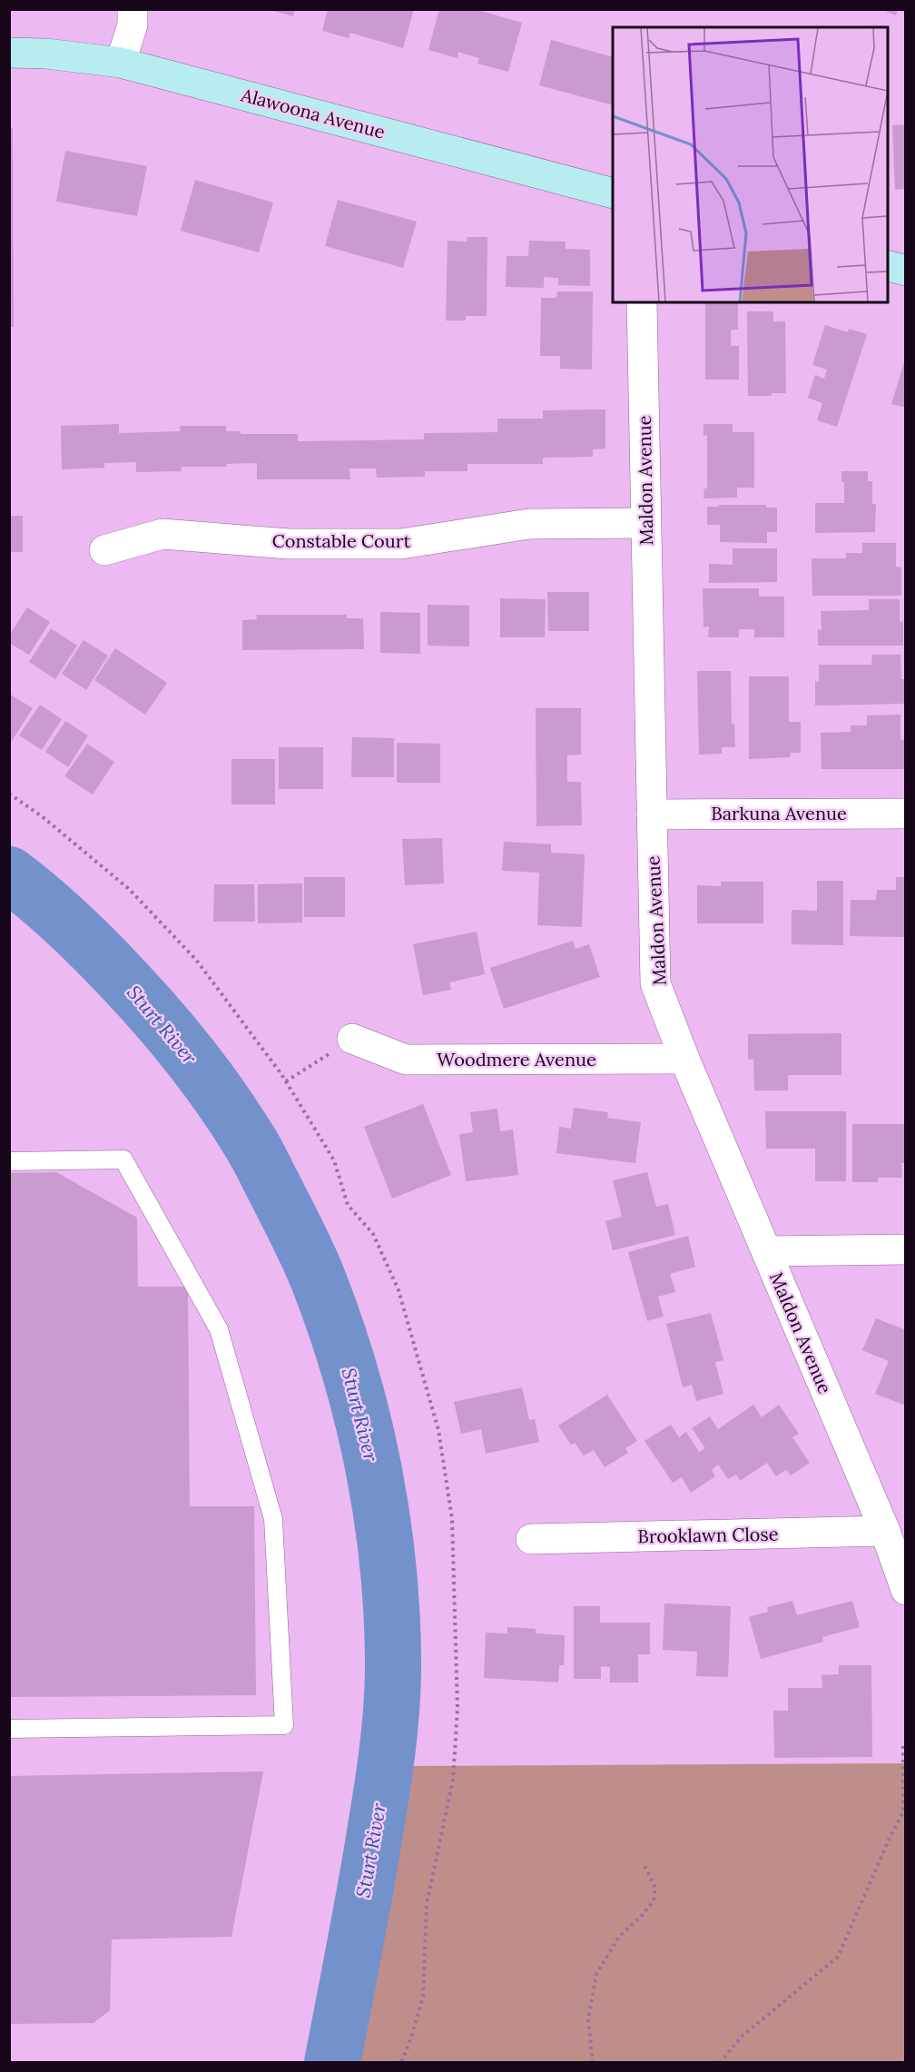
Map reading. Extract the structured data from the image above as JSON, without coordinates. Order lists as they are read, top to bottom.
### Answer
{
  "streets": {
    "street": [
      "Alawoona Avenue",
      "Maldon Avenue",
      "Constable Court",
      "Barkuna Avenue",
      "Woodmere Avenue",
      "Brooklawn Close"
    ]
  },
  "crossings": [
    ["Maldon Avenue", "Constable Court"],
    ["Maldon Avenue", "Barkuna Avenue"],
    ["Maldon Avenue", "Woodmere Avenue"],
    ["Maldon Avenue", "Brooklawn Close"]
  ],
  "water": ["Sturt River"]
}
